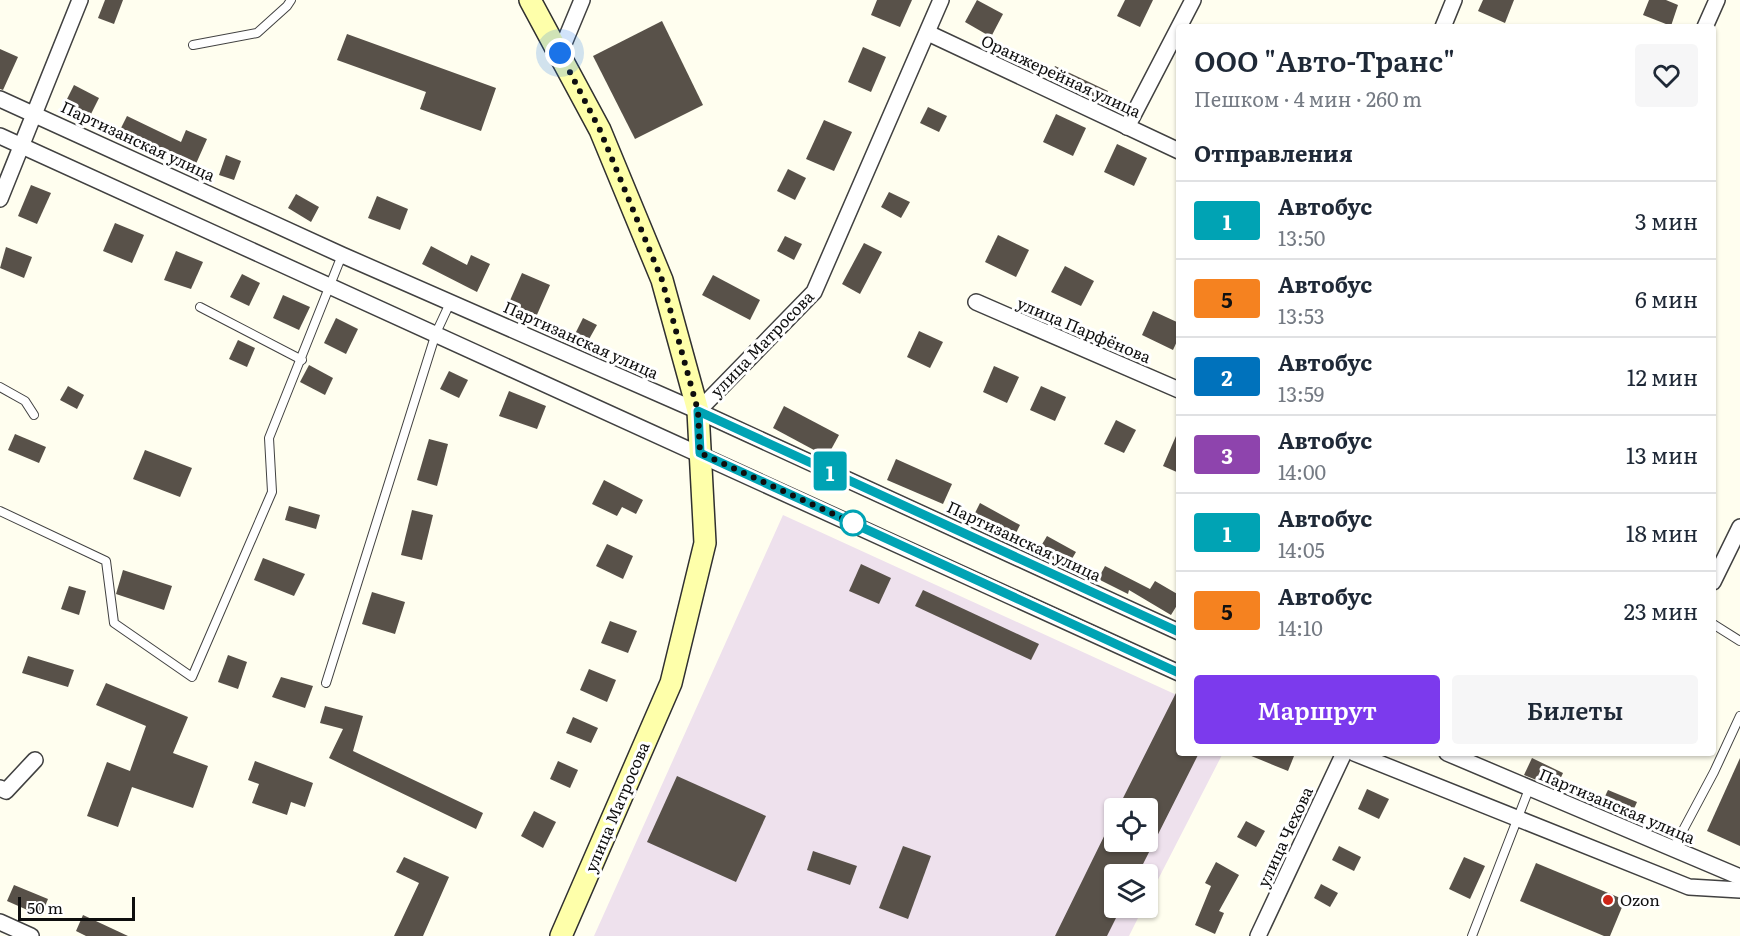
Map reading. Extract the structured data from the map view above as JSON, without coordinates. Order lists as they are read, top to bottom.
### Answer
{
  "streets": {
    "main road": ["улица Матросова"],
    "street": [
      "Оранжерейная улица",
      "Партизанская улица",
      "улица Парфёнова",
      "улица Чехова"
    ]
  },
  "crossings": [
    ["Оранжерейная улица", "улица Матросова"],
    ["Партизанская улица", "улица Матросова"]
  ],
  "places": ["Ozon"],
  "lines": ["bus line 1"],
  "scale_bar": "50 m",
  "page": {
    "on_map": "1",
    "heading": [
      ["ООО \"Авто-Транс\"", "Пешком · 4 мин · 260 m"],
      "Отправления"
    ],
    "list": [
      {
        "mark": "1",
        "name": "Автобус",
        "note": "13:50",
        "value": "3 мин"
      },
      {
        "mark": "5",
        "name": "Автобус",
        "note": "13:53",
        "value": "6 мин"
      },
      {
        "mark": "2",
        "name": "Автобус",
        "note": "13:59",
        "value": "12 мин"
      },
      {
        "mark": "3",
        "name": "Автобус",
        "note": "14:00",
        "value": "13 мин"
      },
      {
        "mark": "1",
        "name": "Автобус",
        "note": "14:05",
        "value": "18 мин"
      },
      {
        "mark": "5",
        "name": "Автобус",
        "note": "14:10",
        "value": "23 мин"
      }
    ],
    "buttons": ["Маршрут", "Билеты"],
    "scale": "50 m"
  }
}
